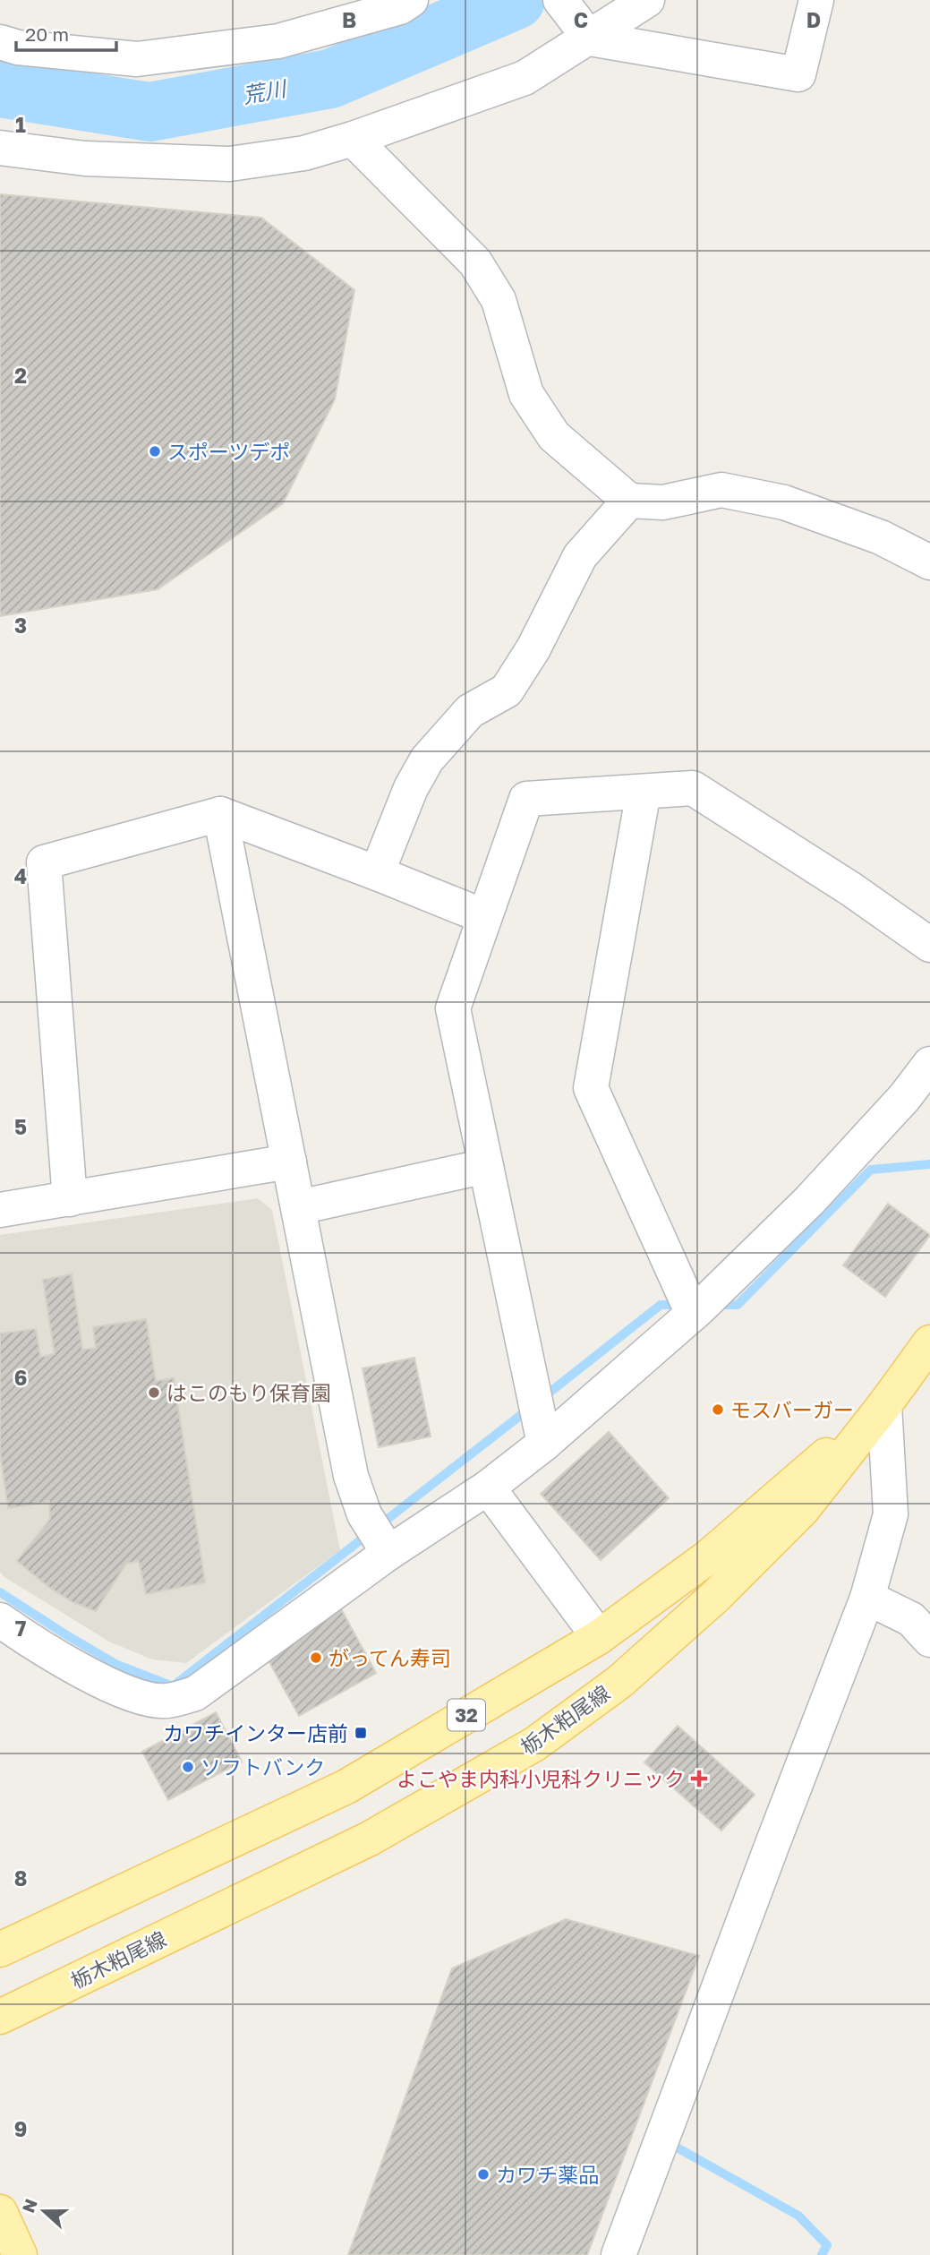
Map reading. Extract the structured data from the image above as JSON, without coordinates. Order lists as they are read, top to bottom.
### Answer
{
  "streets": {
    "main road": ["32", "栃木粕尾線"]
  },
  "water": ["荒川"],
  "places": {
    "other": [
      "スポーツデポ",
      "はこのもり保育園",
      "モスバーガー",
      "がってん寿司",
      "ソフトバンク",
      "カワチ薬品"
    ],
    "transit": ["カワチインター店前"],
    "health": ["よこやま内科小児科クリニック"]
  },
  "scale_bar": "20 m",
  "north": "left",
  "grid": {
    "columns": ["B", "C", "D"],
    "rows": [
      "1",
      "2",
      "3",
      "4",
      "5",
      "6",
      "7",
      "8",
      "9"
    ]
  }
}
